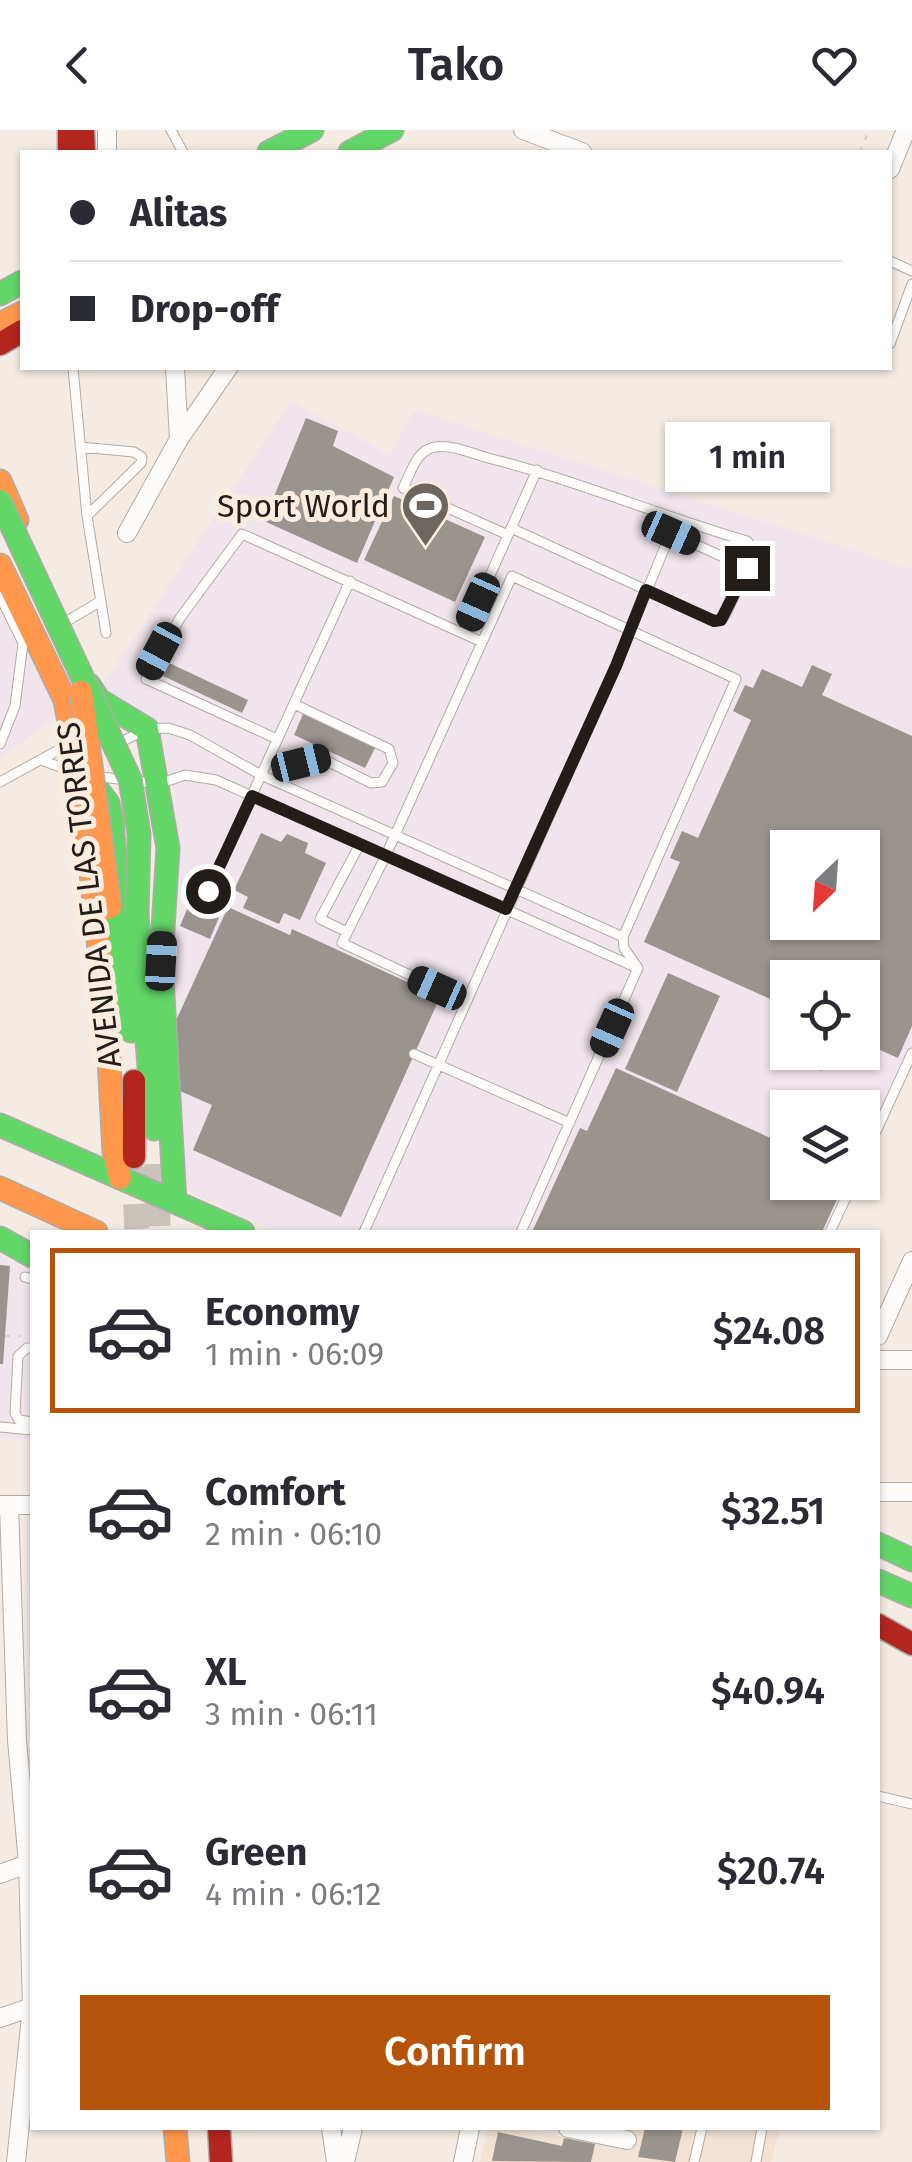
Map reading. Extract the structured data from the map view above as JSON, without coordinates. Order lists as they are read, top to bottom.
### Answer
{
  "streets": {
    "main road": ["AVENIDA DE LAS TORRES"]
  },
  "places": {
    "sports": ["Sport World"]
  },
  "north": "bottom left",
  "page": {
    "header": "Tako",
    "banner": ["Alitas", "Drop-off"],
    "bubble": "1 min",
    "list": [
      {
        "name": "Economy",
        "note": "1 min · 06:09",
        "value": "$24.08"
      },
      {
        "name": "Comfort",
        "note": "2 min · 06:10",
        "value": "$32.51"
      },
      {
        "name": "XL",
        "note": "3 min · 06:11",
        "value": "$40.94"
      },
      {
        "name": "Green",
        "note": "4 min · 06:12",
        "value": "$20.74"
      }
    ],
    "buttons": "Confirm"
  }
}
